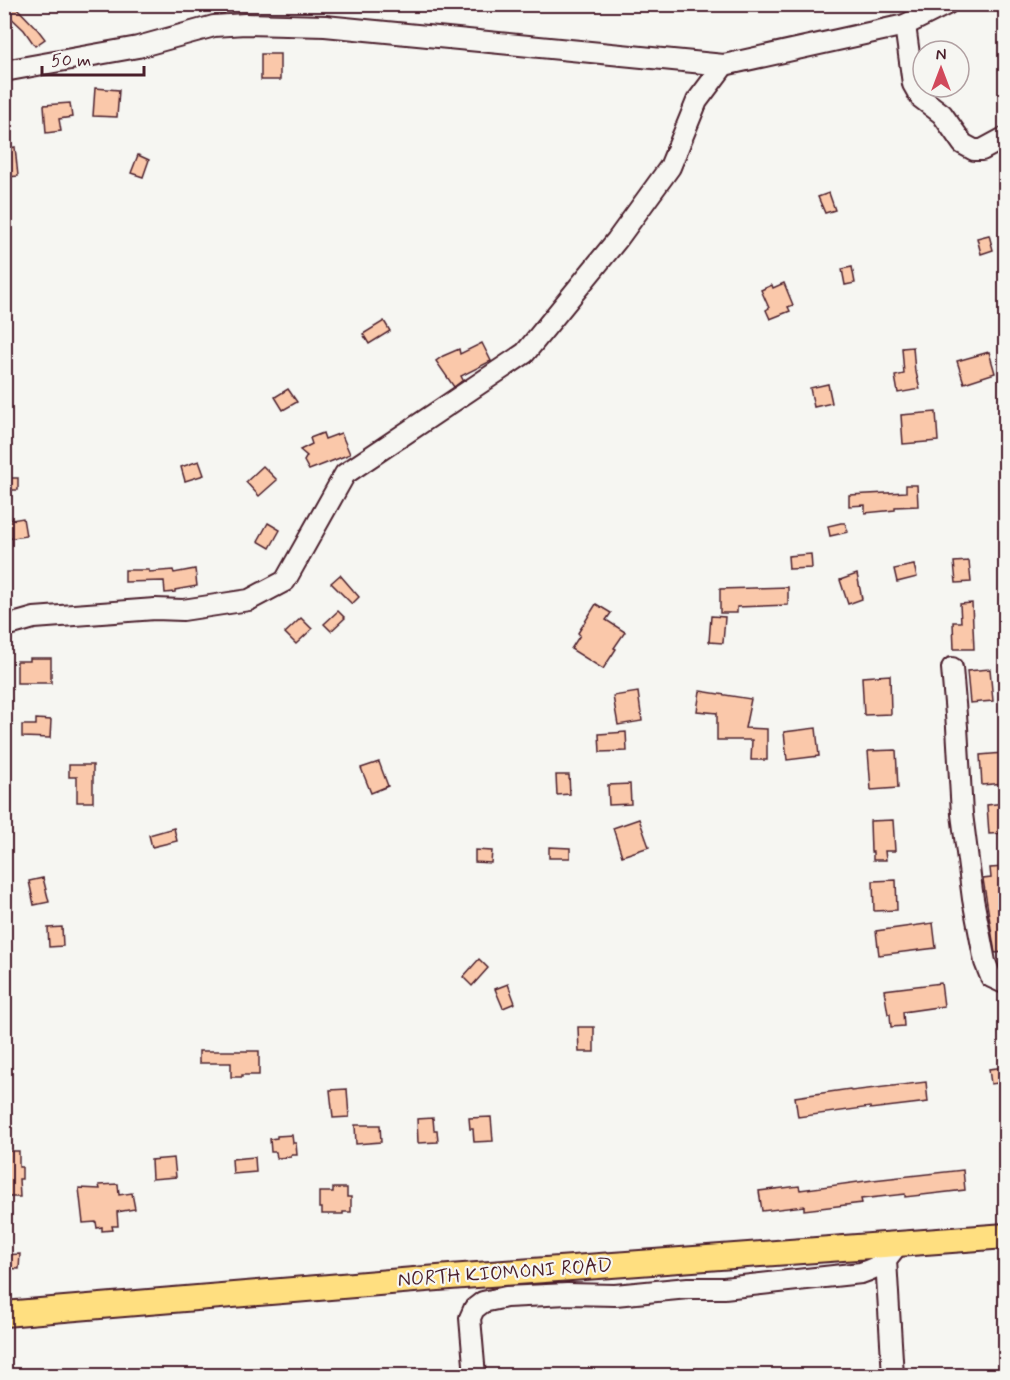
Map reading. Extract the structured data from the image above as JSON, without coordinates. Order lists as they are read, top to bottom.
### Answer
{
  "streets": {
    "main road": ["NORTH KIOMONI ROAD"]
  },
  "scale_bar": "50 m",
  "north": "top"
}
